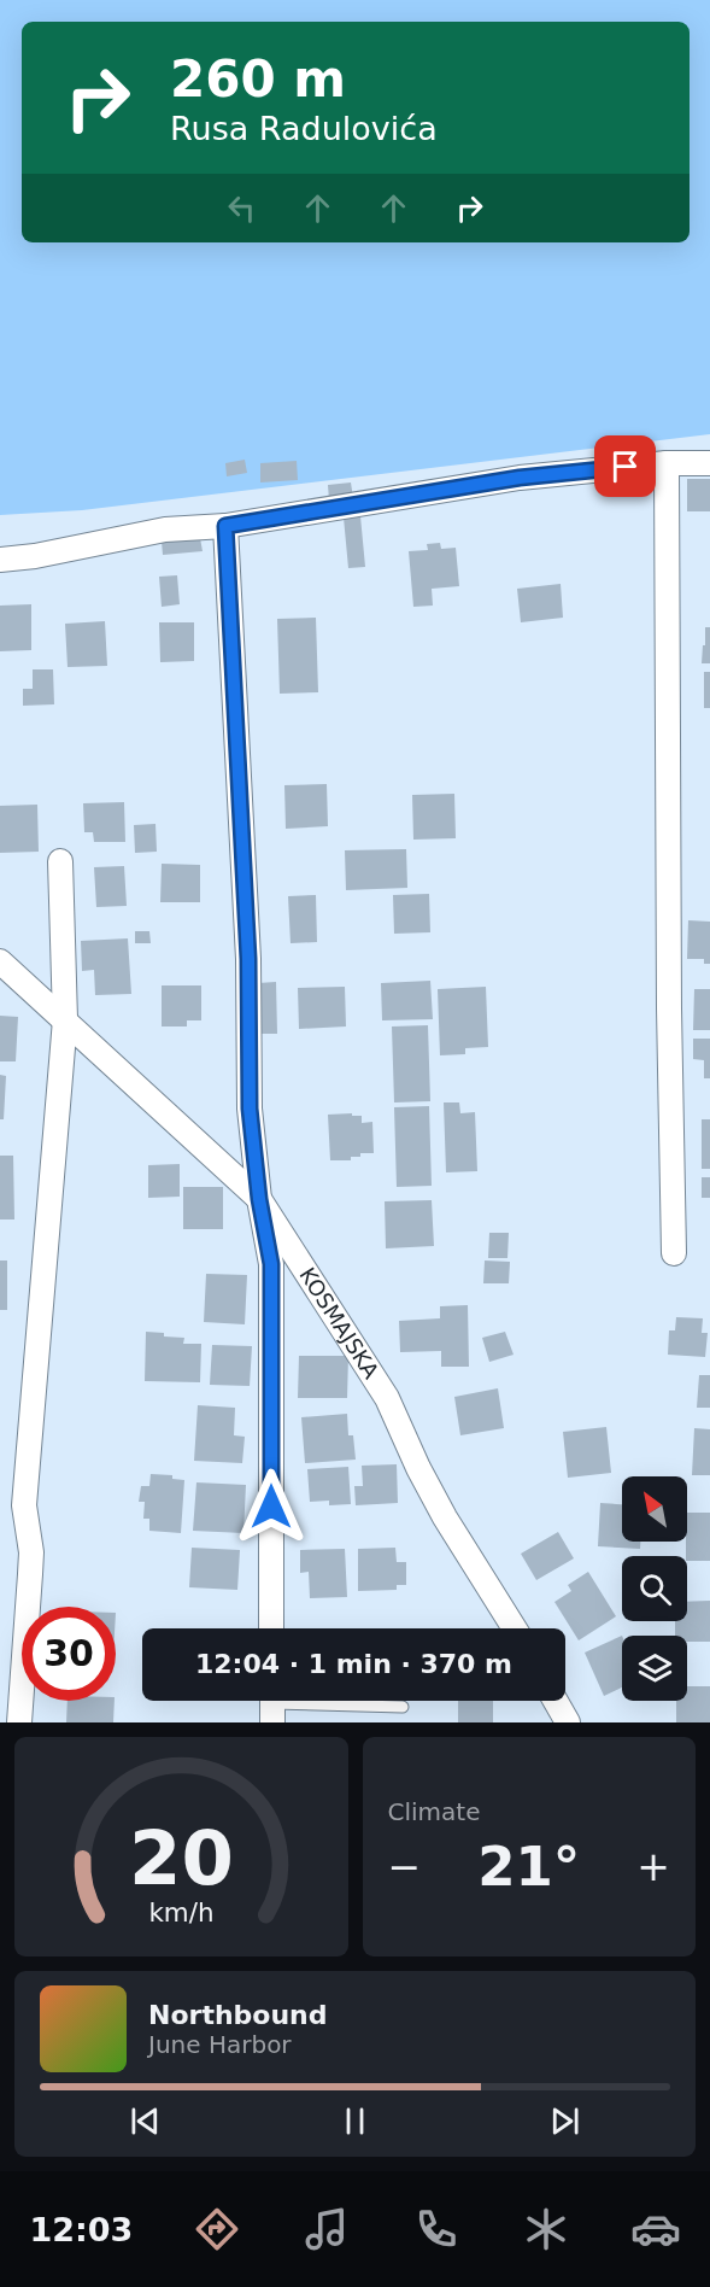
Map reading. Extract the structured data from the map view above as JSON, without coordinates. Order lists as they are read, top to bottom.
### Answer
{
  "streets": {
    "street": ["KOSMAJSKA"]
  },
  "north": "top left",
  "page": {
    "turn": ["260 m", "Rusa Radulovića"],
    "limit": "30",
    "trip": "12:04 · 1 min · 370 m",
    "tile": "Climate",
    "heat": ["−", "21°", "+"],
    "song": ["Northbound", "June Harbor"],
    "tabs": "12:03",
    "gauge": ["20", "km/h"]
  }
}
